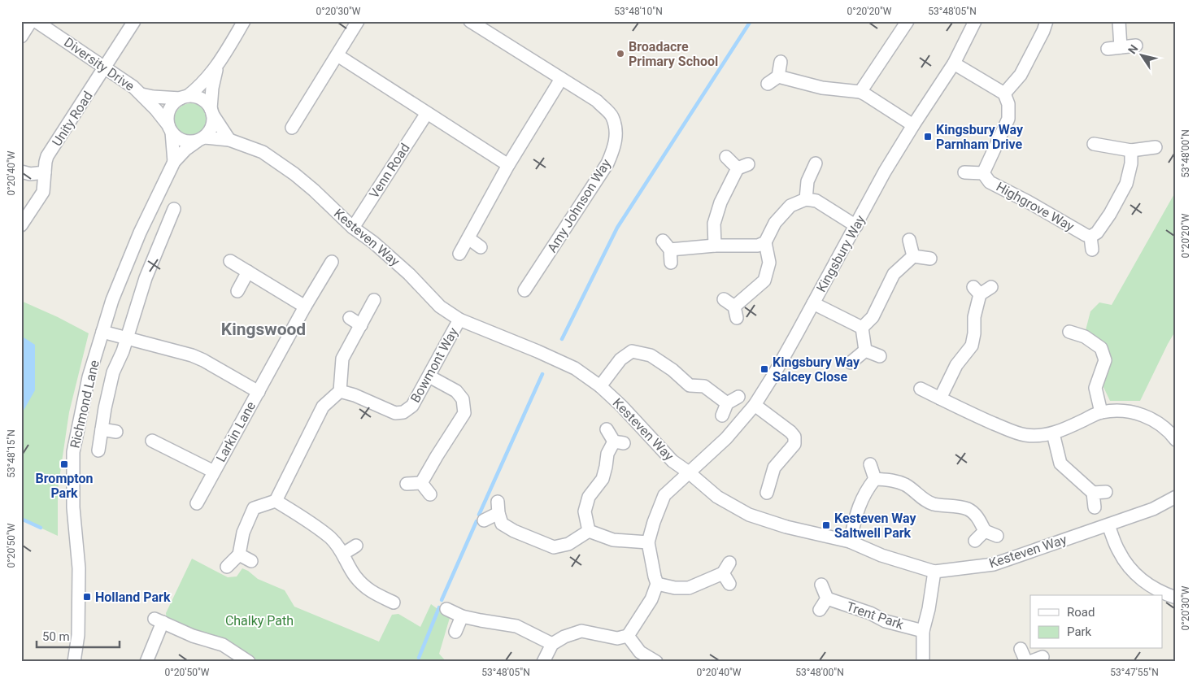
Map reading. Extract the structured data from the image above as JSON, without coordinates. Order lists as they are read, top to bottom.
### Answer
{
  "streets": {
    "street": [
      "Diversity Drive",
      "Unity Road",
      "Venn Road",
      "Amy Johnson Way",
      "Highgrove Way",
      "Kesteven Way",
      "Kingsbury Way",
      "Bowmont Way",
      "Richmond Lane",
      "Larkin Lane",
      "Trent Park"
    ]
  },
  "crossings": [
    ["Diversity Drive", "Unity Road"],
    ["Diversity Drive", "Kesteven Way"],
    ["Diversity Drive", "Richmond Lane"],
    ["Venn Road", "Kesteven Way"],
    ["Kesteven Way", "Kingsbury Way"],
    ["Kesteven Way", "Bowmont Way"],
    ["Kesteven Way", "Richmond Lane"],
    ["Richmond Lane", "Larkin Lane"]
  ],
  "districts": ["Kingswood"],
  "parks": ["Chalky Path"],
  "places": {
    "other": ["Broadacre Primary School"],
    "transit": [
      "Kingsbury Way Parnham Drive",
      "Kingsbury Way Salcey Close",
      "Brompton Park",
      "Kesteven Way Saltwell Park",
      "Holland Park"
    ]
  },
  "legend": ["Road", "Park"],
  "scale_bar": "50 m",
  "north": "top left",
  "coordinates": [
    "0°20'30\"W",
    "53°48'10\"N",
    "0°20'20\"W",
    "53°48'05\"N",
    "53°48'00\"N",
    "0°20'40\"W",
    "53°48'15\"N",
    "0°20'50\"W",
    "53°47'55\"N"
  ]
}
